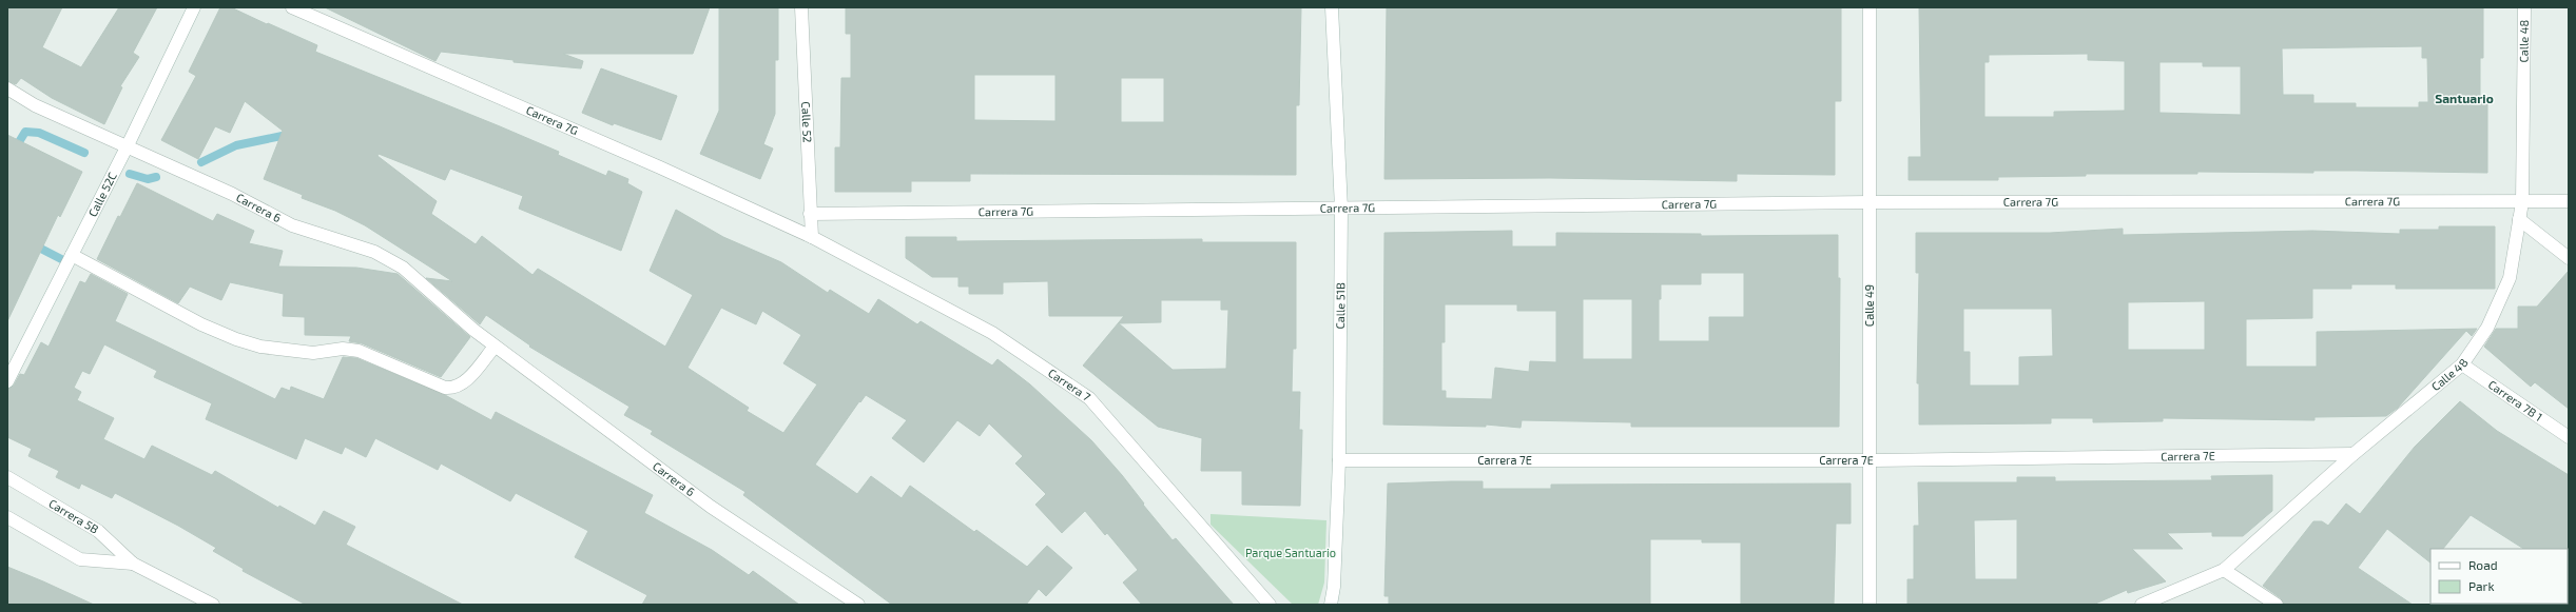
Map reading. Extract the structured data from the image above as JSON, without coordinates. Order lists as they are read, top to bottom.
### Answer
{
  "streets": {
    "street": [
      "Calle 48",
      "Carrera 7G",
      "Calle 52",
      "Calle 52C",
      "Carrera 6",
      "Calle 49",
      "Calle 51B",
      "Carrera 7",
      "Carrera 7B 1",
      "Carrera 7E",
      "Carrera 5B"
    ]
  },
  "crossings": [
    ["Calle 48", "Carrera 7G"],
    ["Calle 48", "Carrera 7B 1"],
    ["Calle 48", "Carrera 7E"],
    ["Carrera 7G", "Calle 52"],
    ["Carrera 7G", "Calle 49"],
    ["Carrera 7G", "Calle 51B"],
    ["Carrera 7G", "Carrera 7"],
    ["Calle 52", "Carrera 7"],
    ["Calle 52C", "Carrera 6"],
    ["Calle 49", "Carrera 7E"],
    ["Calle 51B", "Carrera 7E"]
  ],
  "districts": ["Santuario"],
  "parks": ["Parque Santuario"],
  "legend": ["Road", "Park"]
}
